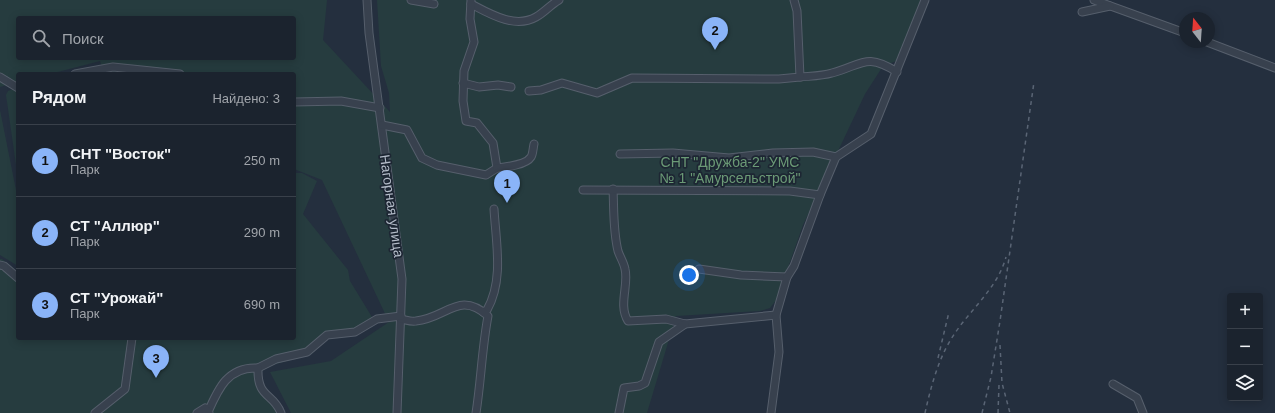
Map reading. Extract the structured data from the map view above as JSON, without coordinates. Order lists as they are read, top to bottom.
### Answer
{
  "streets": {
    "street": ["Нагорная улица"]
  },
  "parks": ["СНТ \"Дружба-2\" УМС № 1 \"Амурсельстрой\""],
  "north": "top",
  "page": {
    "search": "Поиск",
    "pins": ["2", "1", "3"],
    "heading": ["Рядом", "Найдено: 3"],
    "list": [
      {
        "mark": "1",
        "name": "СНТ \"Восток\"",
        "note": "Парк",
        "value": "250 m"
      },
      {
        "mark": "2",
        "name": "СТ \"Аллюр\"",
        "note": "Парк",
        "value": "290 m"
      },
      {
        "mark": "3",
        "name": "СТ \"Урожай\"",
        "note": "Парк",
        "value": "690 m"
      }
    ],
    "map_buttons": ["+", "−"]
  }
}
